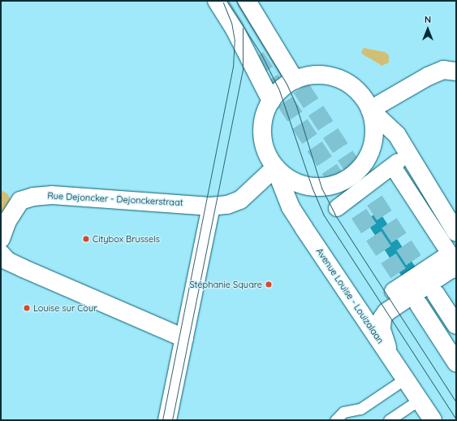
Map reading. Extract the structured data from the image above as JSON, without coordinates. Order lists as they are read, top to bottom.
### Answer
{
  "streets": {
    "main road": ["Rue Dejoncker - Dejonckerstraat", "Avenue Louise - Louizalaan"]
  },
  "crossings": [
    ["Rue Dejoncker - Dejonckerstraat", "Avenue Louise - Louizalaan"]
  ],
  "places": ["Citybox Brussels", "Stéphanie Square", "Louise sur Cour"],
  "north": "top"
}
